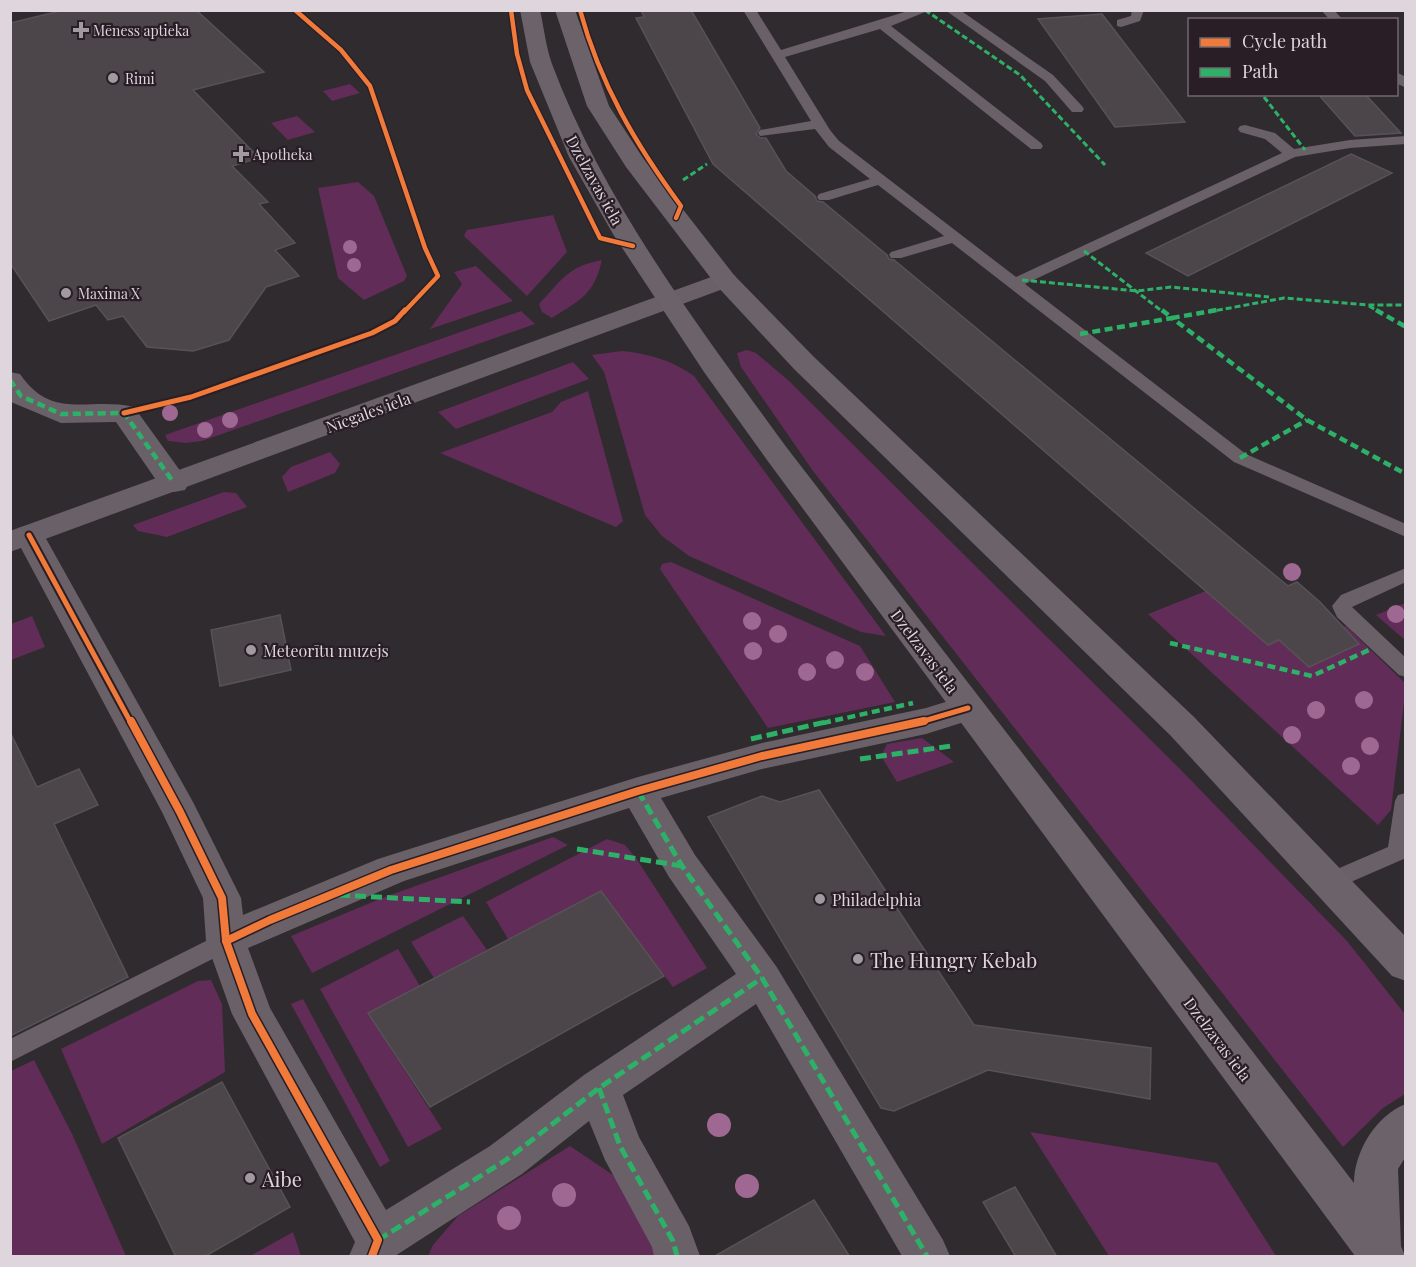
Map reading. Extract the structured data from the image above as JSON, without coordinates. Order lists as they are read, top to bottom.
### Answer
{
  "streets": {
    "main road": ["Dzelzavas iela"],
    "street": ["Nīcgales iela"]
  },
  "crossings": [
    ["Dzelzavas iela", "Nīcgales iela"]
  ],
  "places": {
    "health": ["Mēness aptieka", "Apotheka"],
    "other": [
      "Rimi",
      "Maxima X",
      "Meteorītu muzejs",
      "Philadelphia",
      "The Hungry Kebab",
      "Aibe"
    ]
  },
  "legend": ["Cycle path", "Path"]
}
